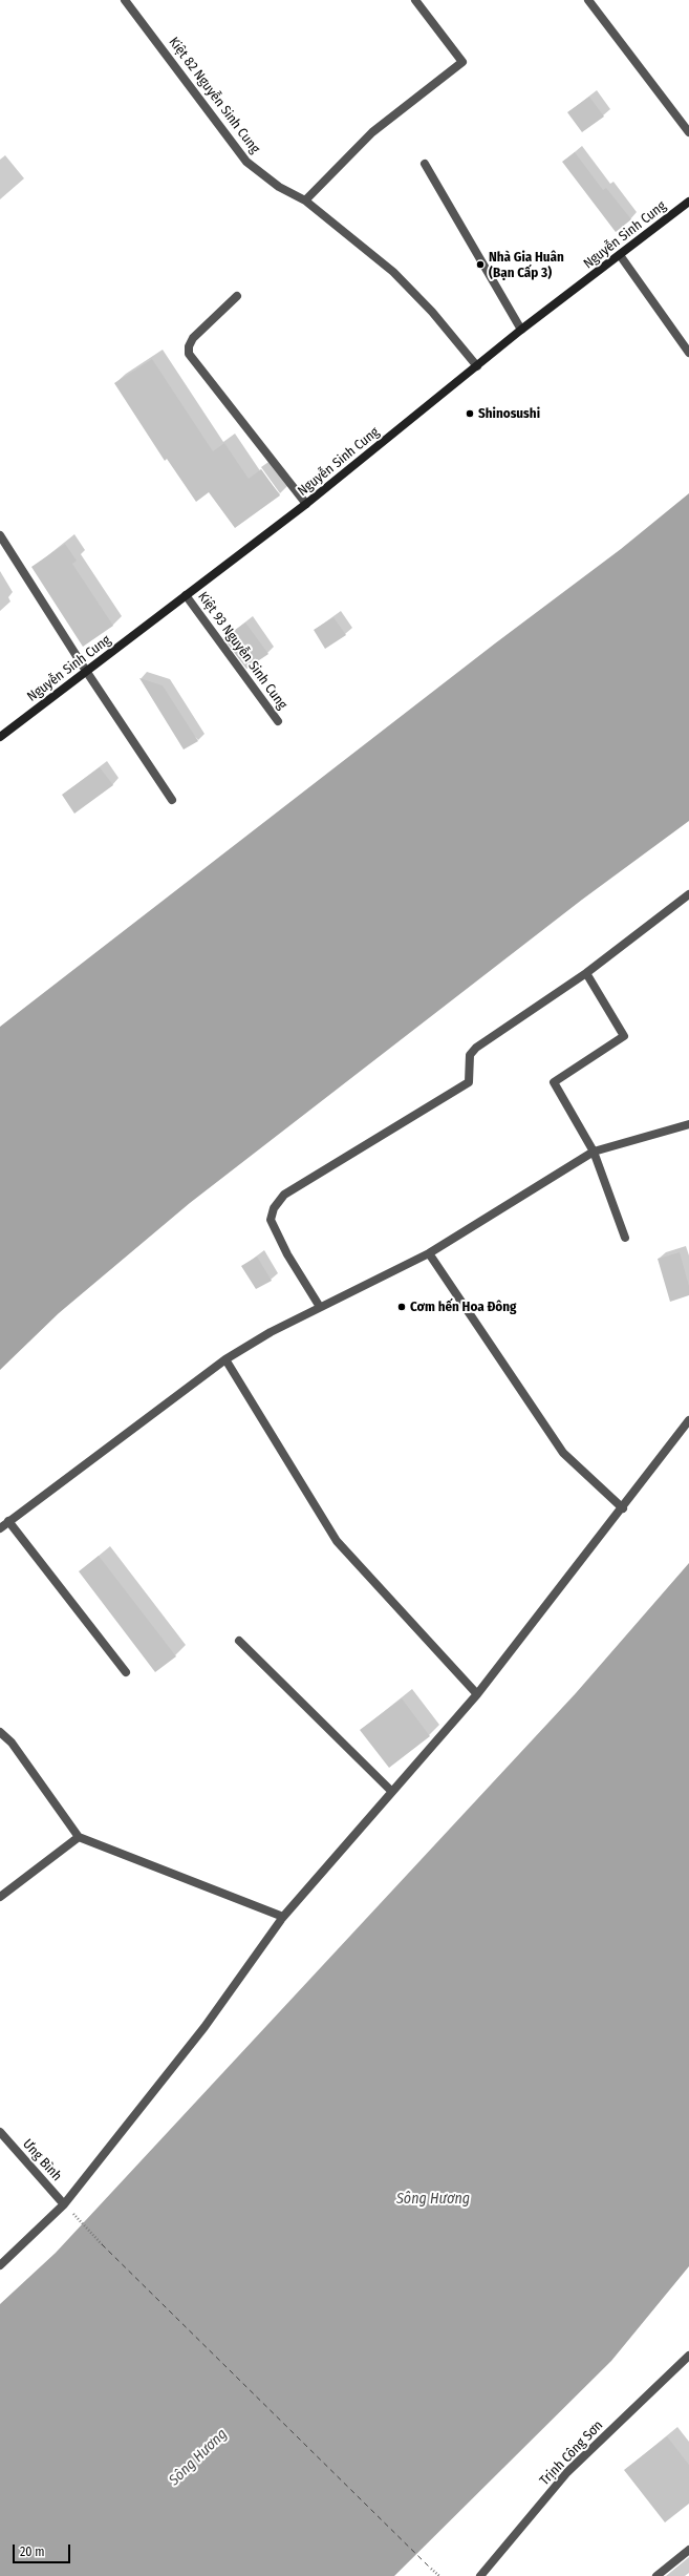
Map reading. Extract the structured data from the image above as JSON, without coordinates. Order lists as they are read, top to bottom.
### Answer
{
  "streets": {
    "main road": ["Nguyễn Sinh Cung"],
    "street": [
      "Kiệt 82 Nguyễn Sinh Cung",
      "Kiệt 93 Nguyễn Sinh Cung",
      "Ưng Bình",
      "Trịnh Công Sơn"
    ]
  },
  "crossings": [
    ["Kiệt 82 Nguyễn Sinh Cung", "Nguyễn Sinh Cung"],
    ["Nguyễn Sinh Cung", "Kiệt 93 Nguyễn Sinh Cung"]
  ],
  "water": ["Sông Hương"],
  "places": ["Nhà Gia Huân (Bạn Cấp 3)", "Shinosushi", "Cơm hến Hoa Đông"],
  "scale_bar": "20 m"
}
